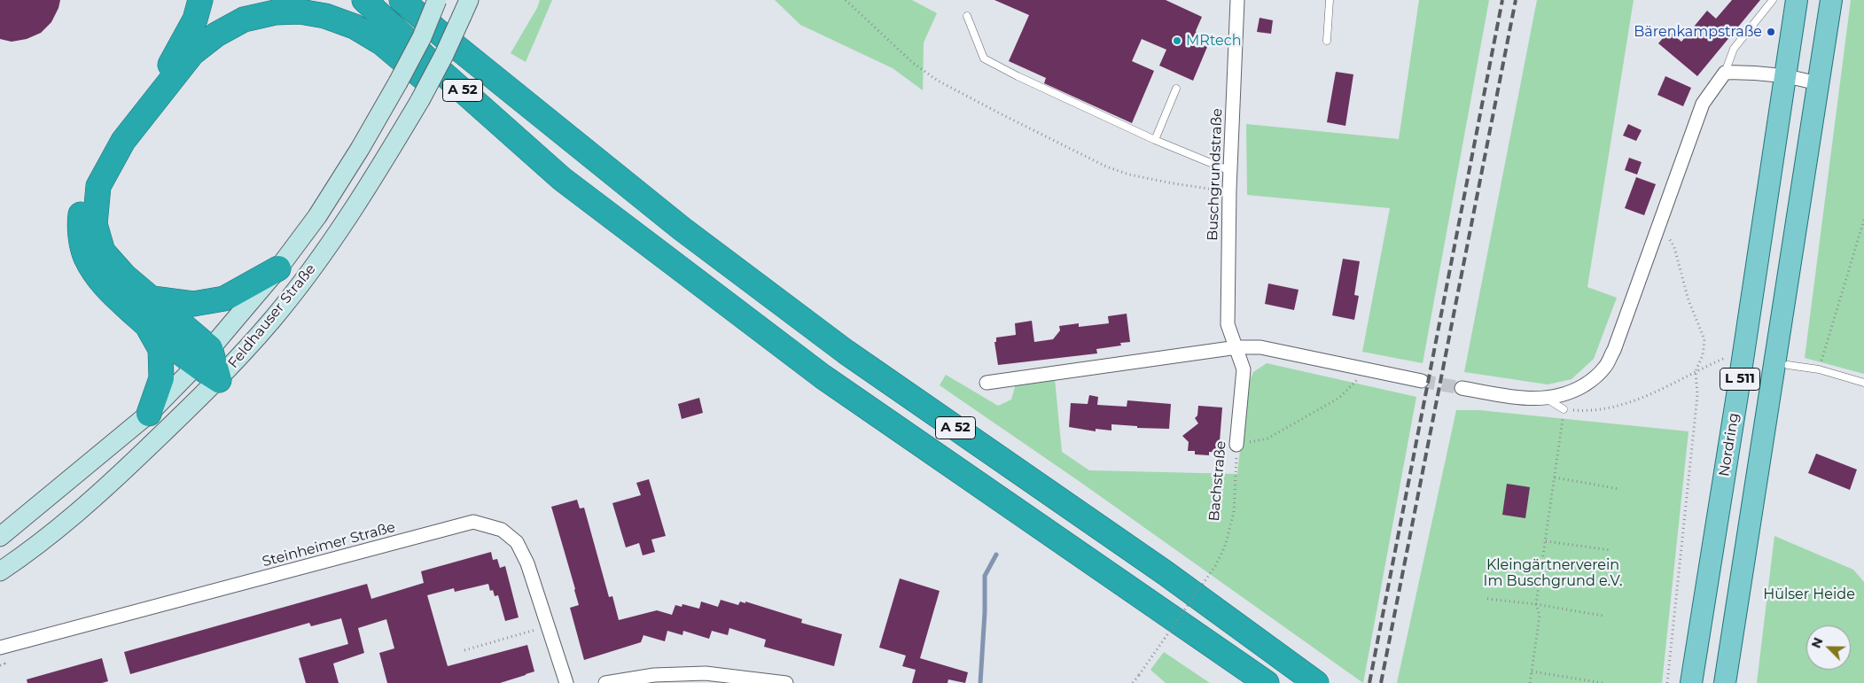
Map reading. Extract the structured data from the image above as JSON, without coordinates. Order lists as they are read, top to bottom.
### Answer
{
  "streets": {
    "highway": ["A 52"],
    "main road": ["Feldhauser Straße", "L 511", "Nordring"],
    "street": ["Buschgrundstraße", "Bachstraße", "Steinheimer Straße"]
  },
  "crossings": [
    ["Buschgrundstraße", "Bachstraße"]
  ],
  "parks": ["Kleingärtnerverein Im Buschgrund e.V.", "Hülser Heide"],
  "places": ["Bärenkampstraße", "MRtech"],
  "north": "top left"
}
